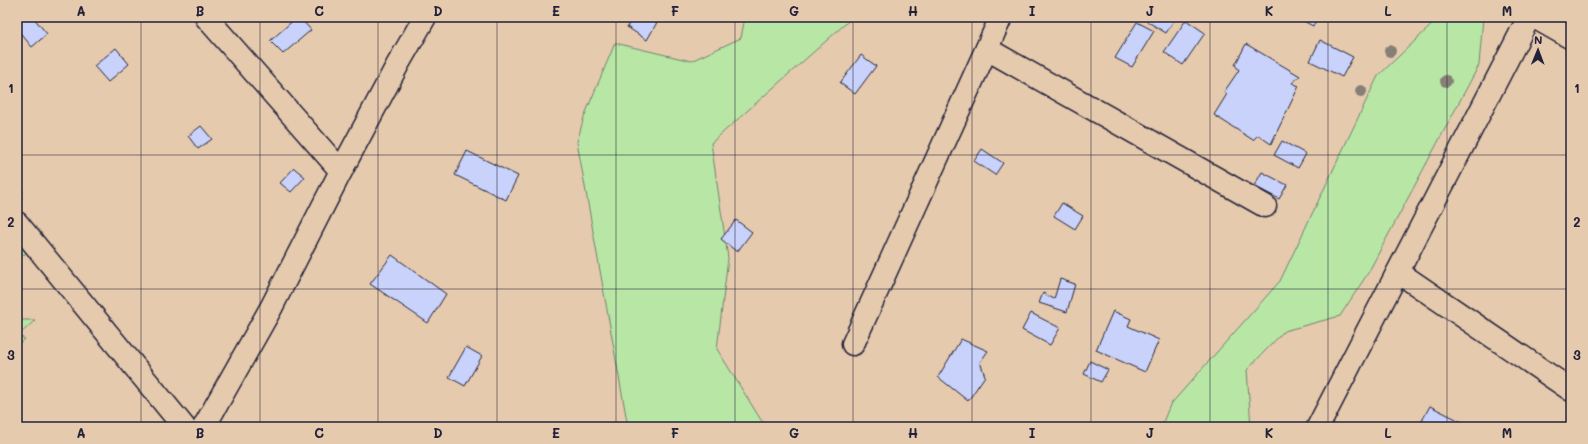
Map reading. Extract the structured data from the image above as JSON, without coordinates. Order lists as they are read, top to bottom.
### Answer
{
  "north": "top",
  "grid": {
    "columns": [
      "A",
      "B",
      "C",
      "D",
      "E",
      "F",
      "G",
      "H",
      "I",
      "J",
      "K",
      "L",
      "M"
    ],
    "rows": ["1", "2", "3"]
  }
}
